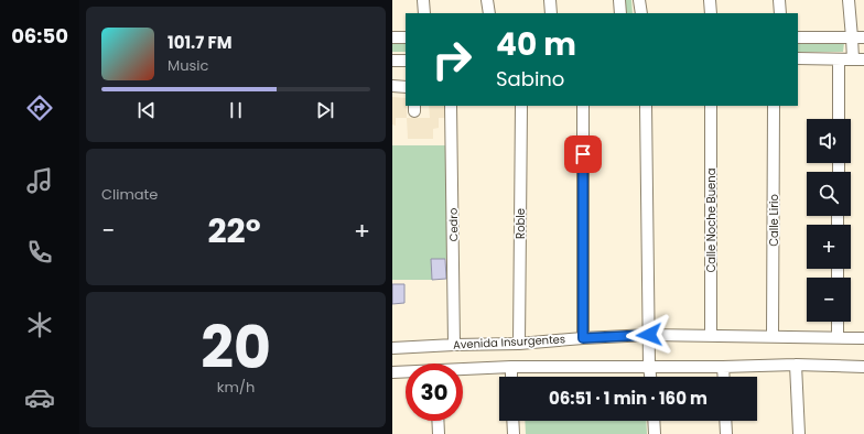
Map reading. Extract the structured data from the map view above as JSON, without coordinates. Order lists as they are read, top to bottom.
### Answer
{
  "streets": {
    "street": [
      "Calle Noche Buena",
      "Calle Lirio",
      "Roble",
      "Cedro",
      "Avenida Insurgentes"
    ]
  },
  "crossings": [
    ["Calle Noche Buena", "Avenida Insurgentes"],
    ["Calle Lirio", "Avenida Insurgentes"],
    ["Roble", "Avenida Insurgentes"],
    ["Cedro", "Avenida Insurgentes"]
  ],
  "page": {
    "tabs": "06:50",
    "turn": ["40 m", "Sabino"],
    "song": ["101.7 FM", "Music"],
    "map_buttons": ["+", "−"],
    "tile": [
      "Climate",
      ["20", "km/h"]
    ],
    "heat": ["−", "22°", "+"],
    "limit": "30",
    "trip": "06:51 · 1 min · 160 m"
  }
}
